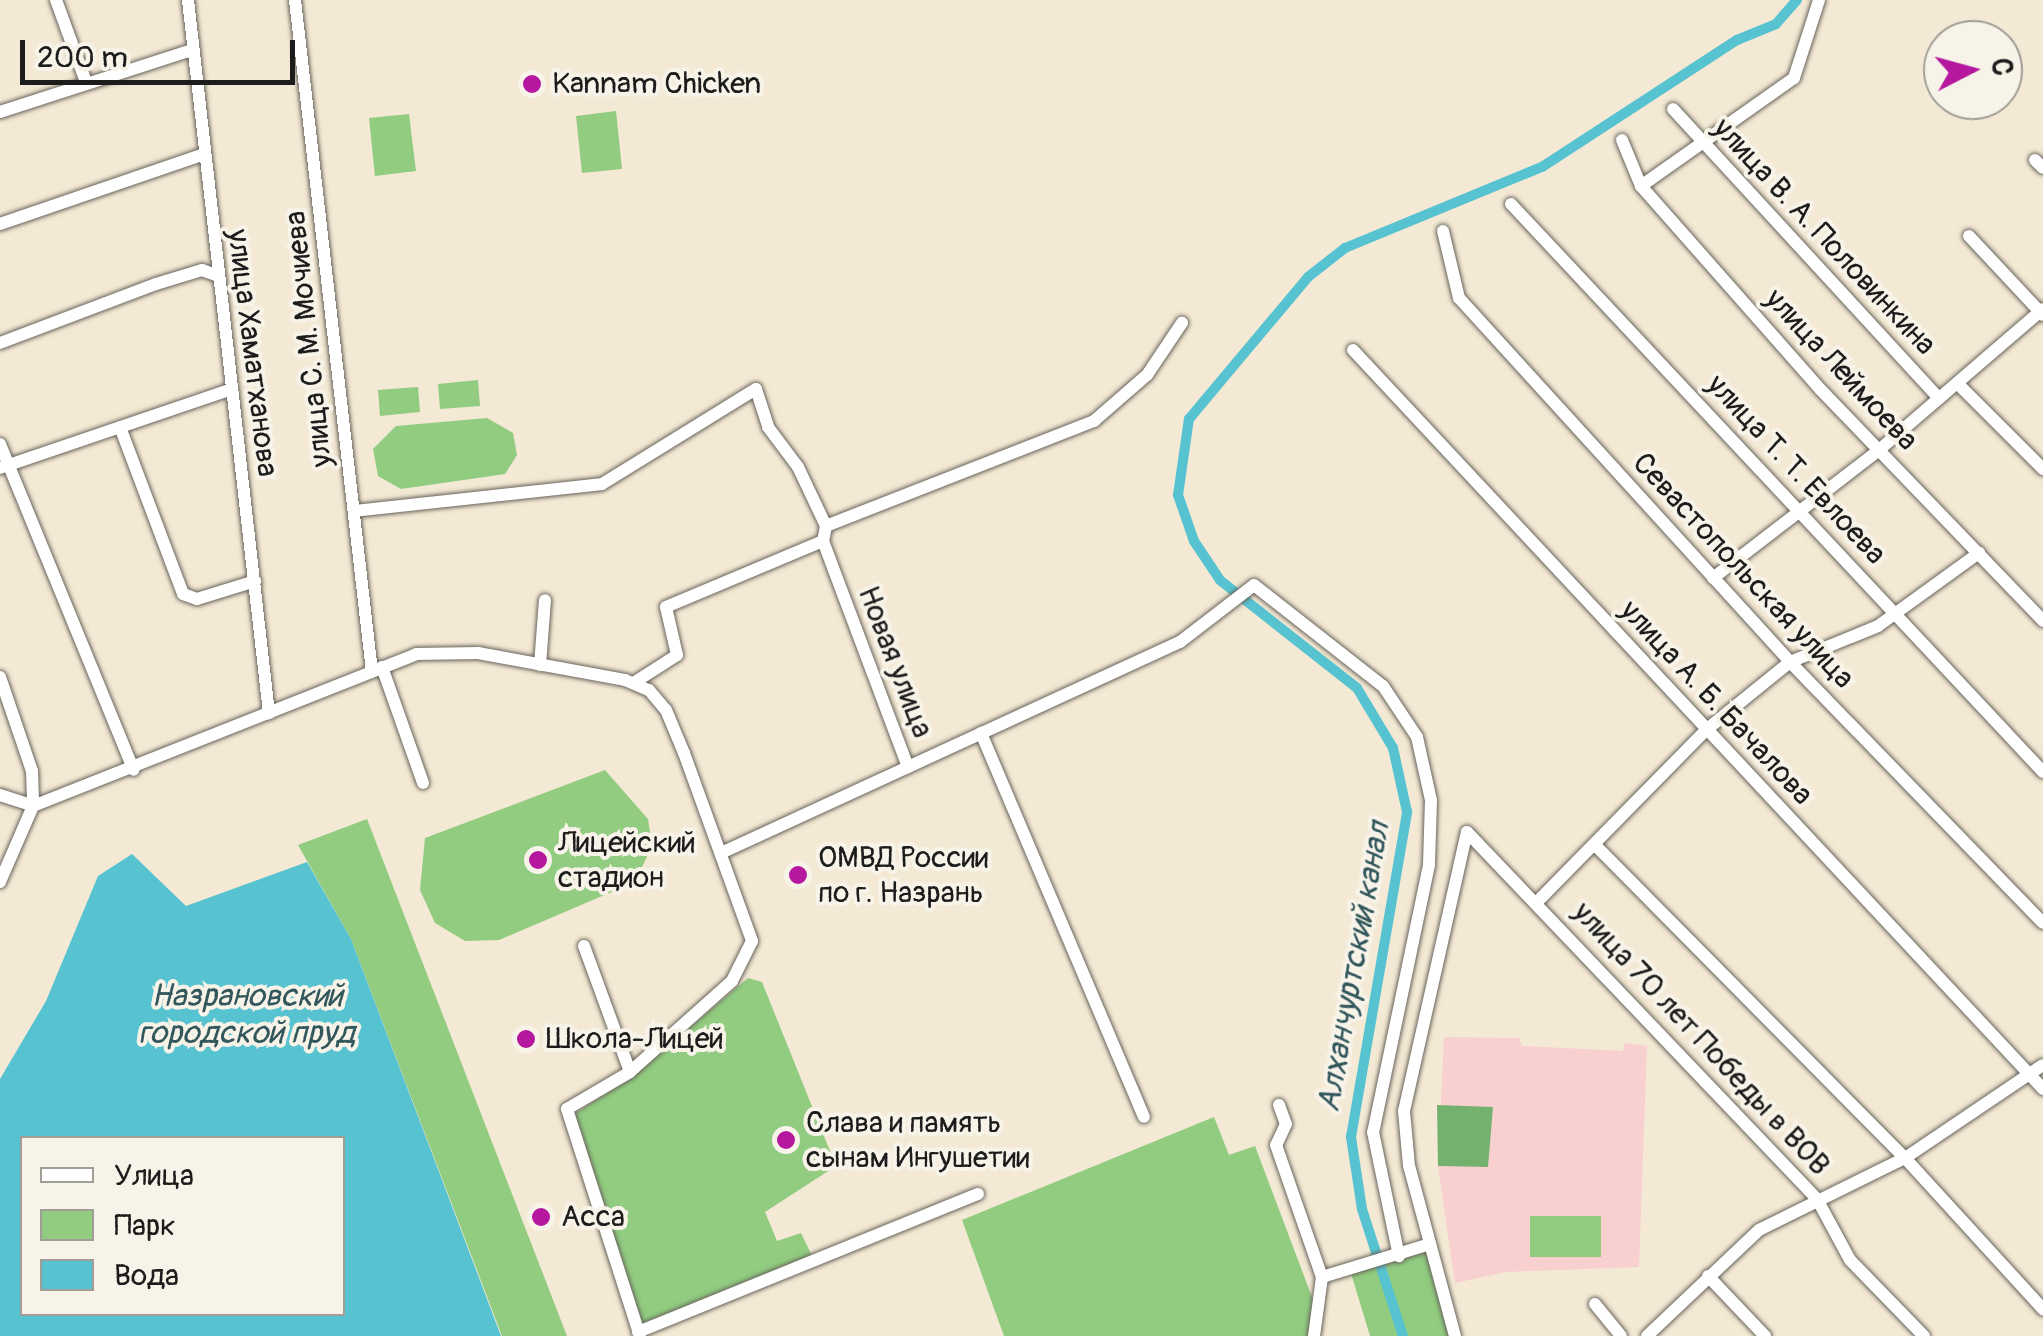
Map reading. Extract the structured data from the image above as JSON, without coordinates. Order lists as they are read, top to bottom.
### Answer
{
  "streets": {
    "street": [
      "улица В. А. Половинкина",
      "улица С. М. Мочиева",
      "улица Хаматханова",
      "улица Леймоева",
      "улица Т. Т. Евлоева",
      "Севастопольская улица",
      "Новая улица",
      "улица А. Б. Бачалова",
      "улица 70 лет Победы в ВОВ"
    ]
  },
  "water": ["Алханчуртский канал", "Назрановский городской пруд"],
  "places": [
    "Kannam Chicken",
    "Лицейский стадион",
    "ОМВД России по г. Назрань",
    "Школа-Лицей",
    "Слава и память сынам Ингушетии",
    "Асса"
  ],
  "legend": ["Улица", "Парк", "Вода"],
  "scale_bar": "200 m",
  "north": "right"
}
